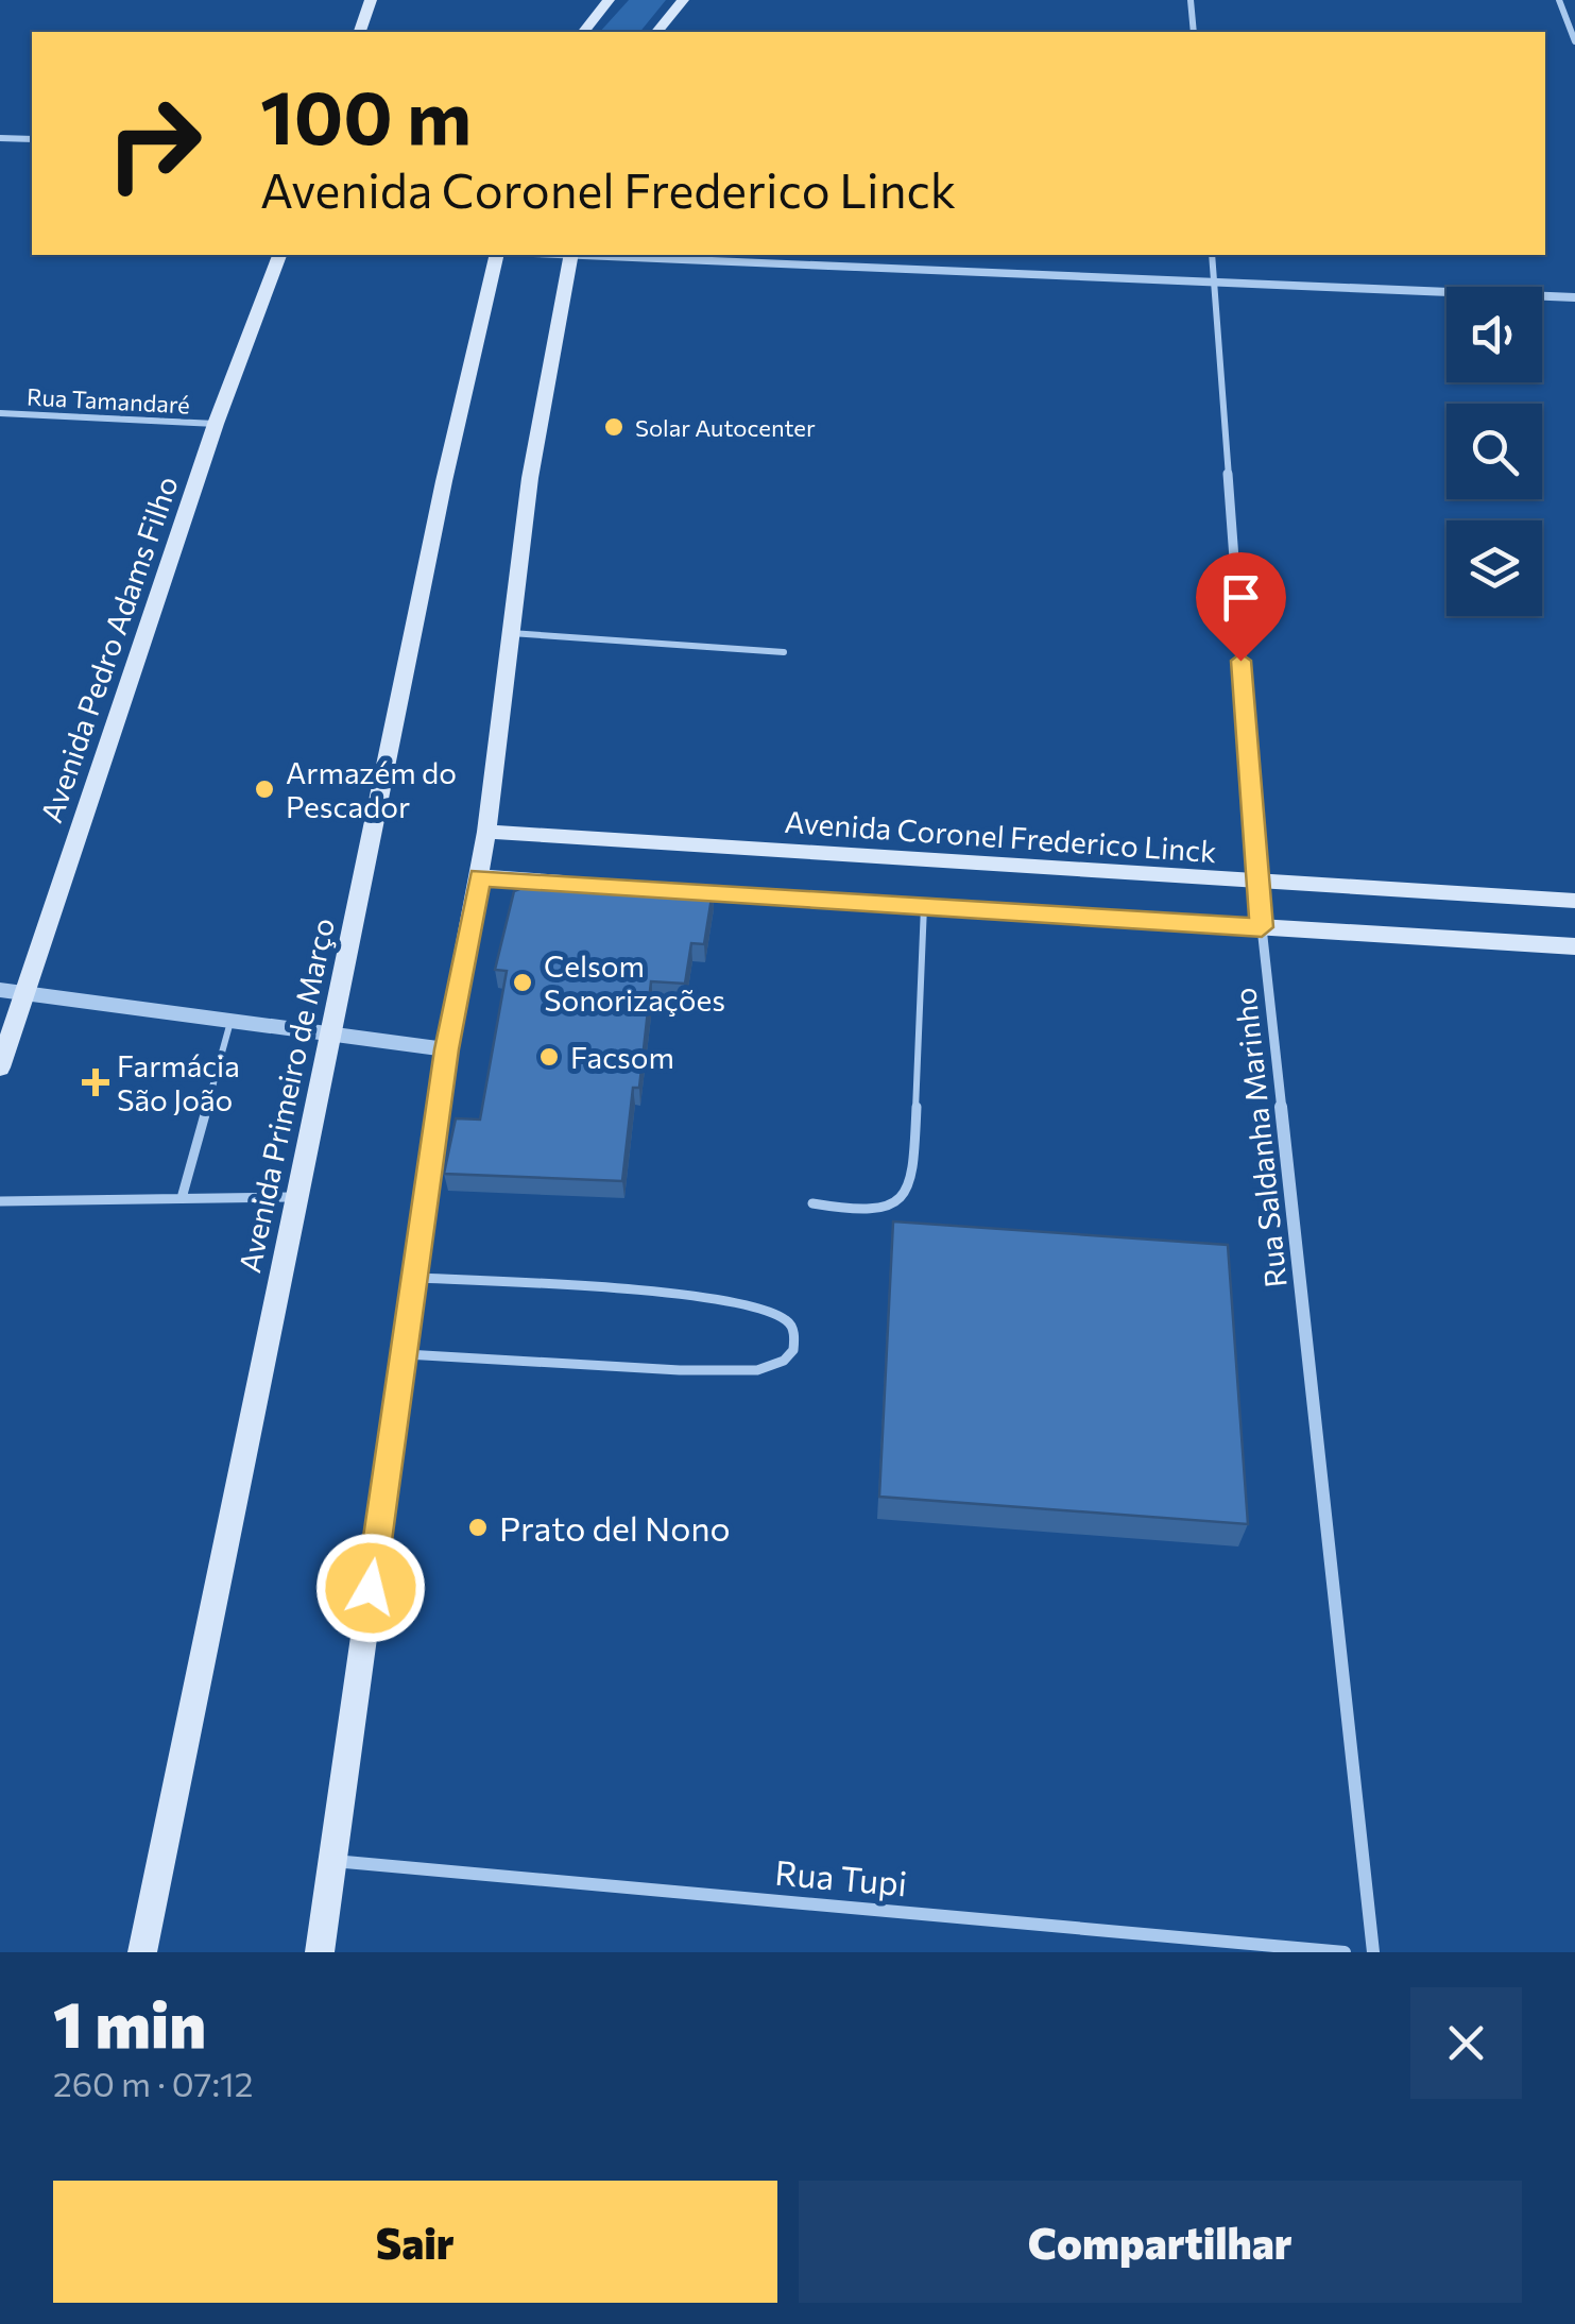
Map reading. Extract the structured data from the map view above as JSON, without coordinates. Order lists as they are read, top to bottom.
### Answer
{
  "streets": {
    "main road": ["Avenida Pedro Adams Filho", "Avenida Coronel Frederico Linck", "Avenida Primeiro de Março"],
    "street": ["Rua Tamandaré", "Rua Saldanha Marinho", "Rua Tupi"]
  },
  "crossings": [
    ["Rua Tamandaré", "Avenida Pedro Adams Filho"],
    ["Avenida Coronel Frederico Linck", "Rua Saldanha Marinho"]
  ],
  "places": {
    "other": [
      "Solar Autocenter",
      "Armazém do Pescador",
      "Celsom Sonorizações",
      "Facsom",
      "Prato del Nono"
    ],
    "health": ["Farmácia São João"]
  },
  "page": {
    "turn": ["100 m", "Avenida Coronel Frederico Linck"],
    "heading": ["1 min", "260 m · 07:12"],
    "buttons": ["Sair", "Compartilhar"]
  }
}
